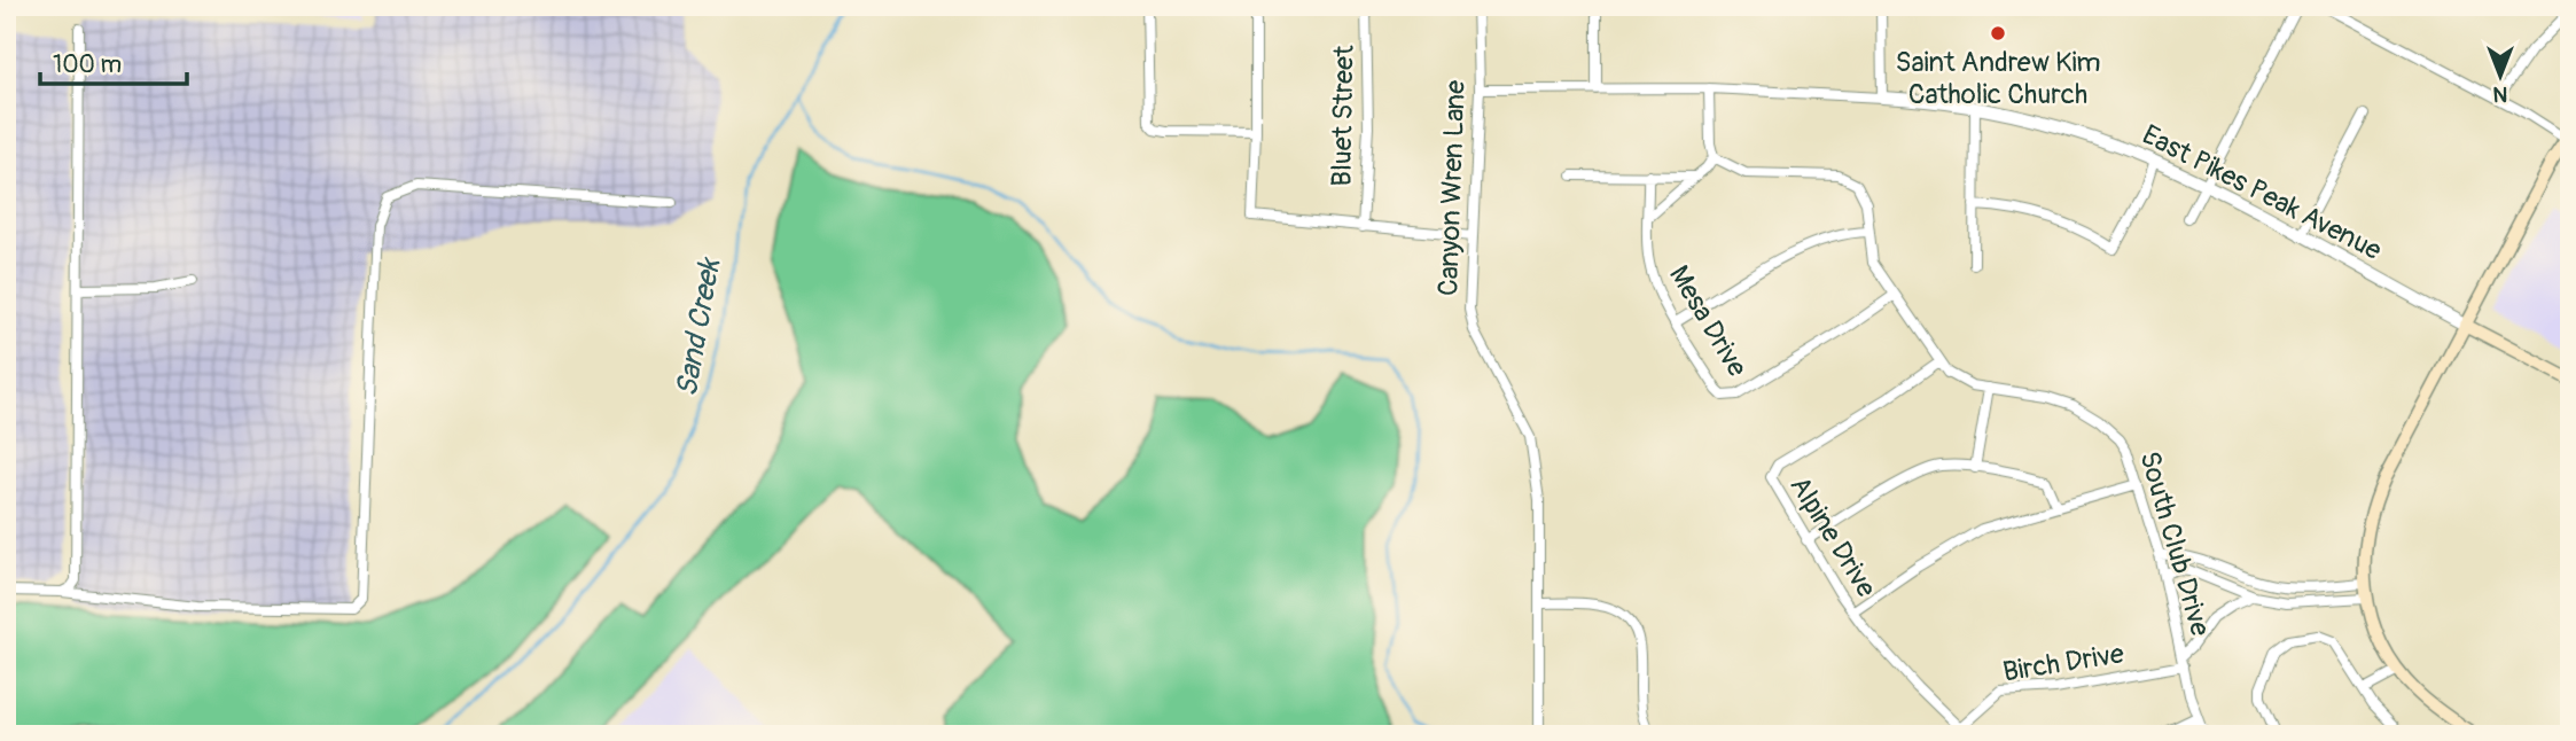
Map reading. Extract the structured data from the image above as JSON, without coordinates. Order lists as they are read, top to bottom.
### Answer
{
  "streets": {
    "main road": ["East Pikes Peak Avenue"],
    "street": [
      "Bluet Street",
      "Canyon Wren Lane",
      "Mesa Drive",
      "Alpine Drive",
      "South Club Drive",
      "Birch Drive"
    ]
  },
  "crossings": [
    ["Canyon Wren Lane", "East Pikes Peak Avenue"],
    ["Mesa Drive", "South Club Drive"],
    ["Alpine Drive", "South Club Drive"],
    ["Alpine Drive", "Birch Drive"],
    ["South Club Drive", "Birch Drive"]
  ],
  "water": ["Sand Creek"],
  "places": ["Saint Andrew Kim Catholic Church"],
  "scale_bar": "100 m",
  "north": "bottom"
}
